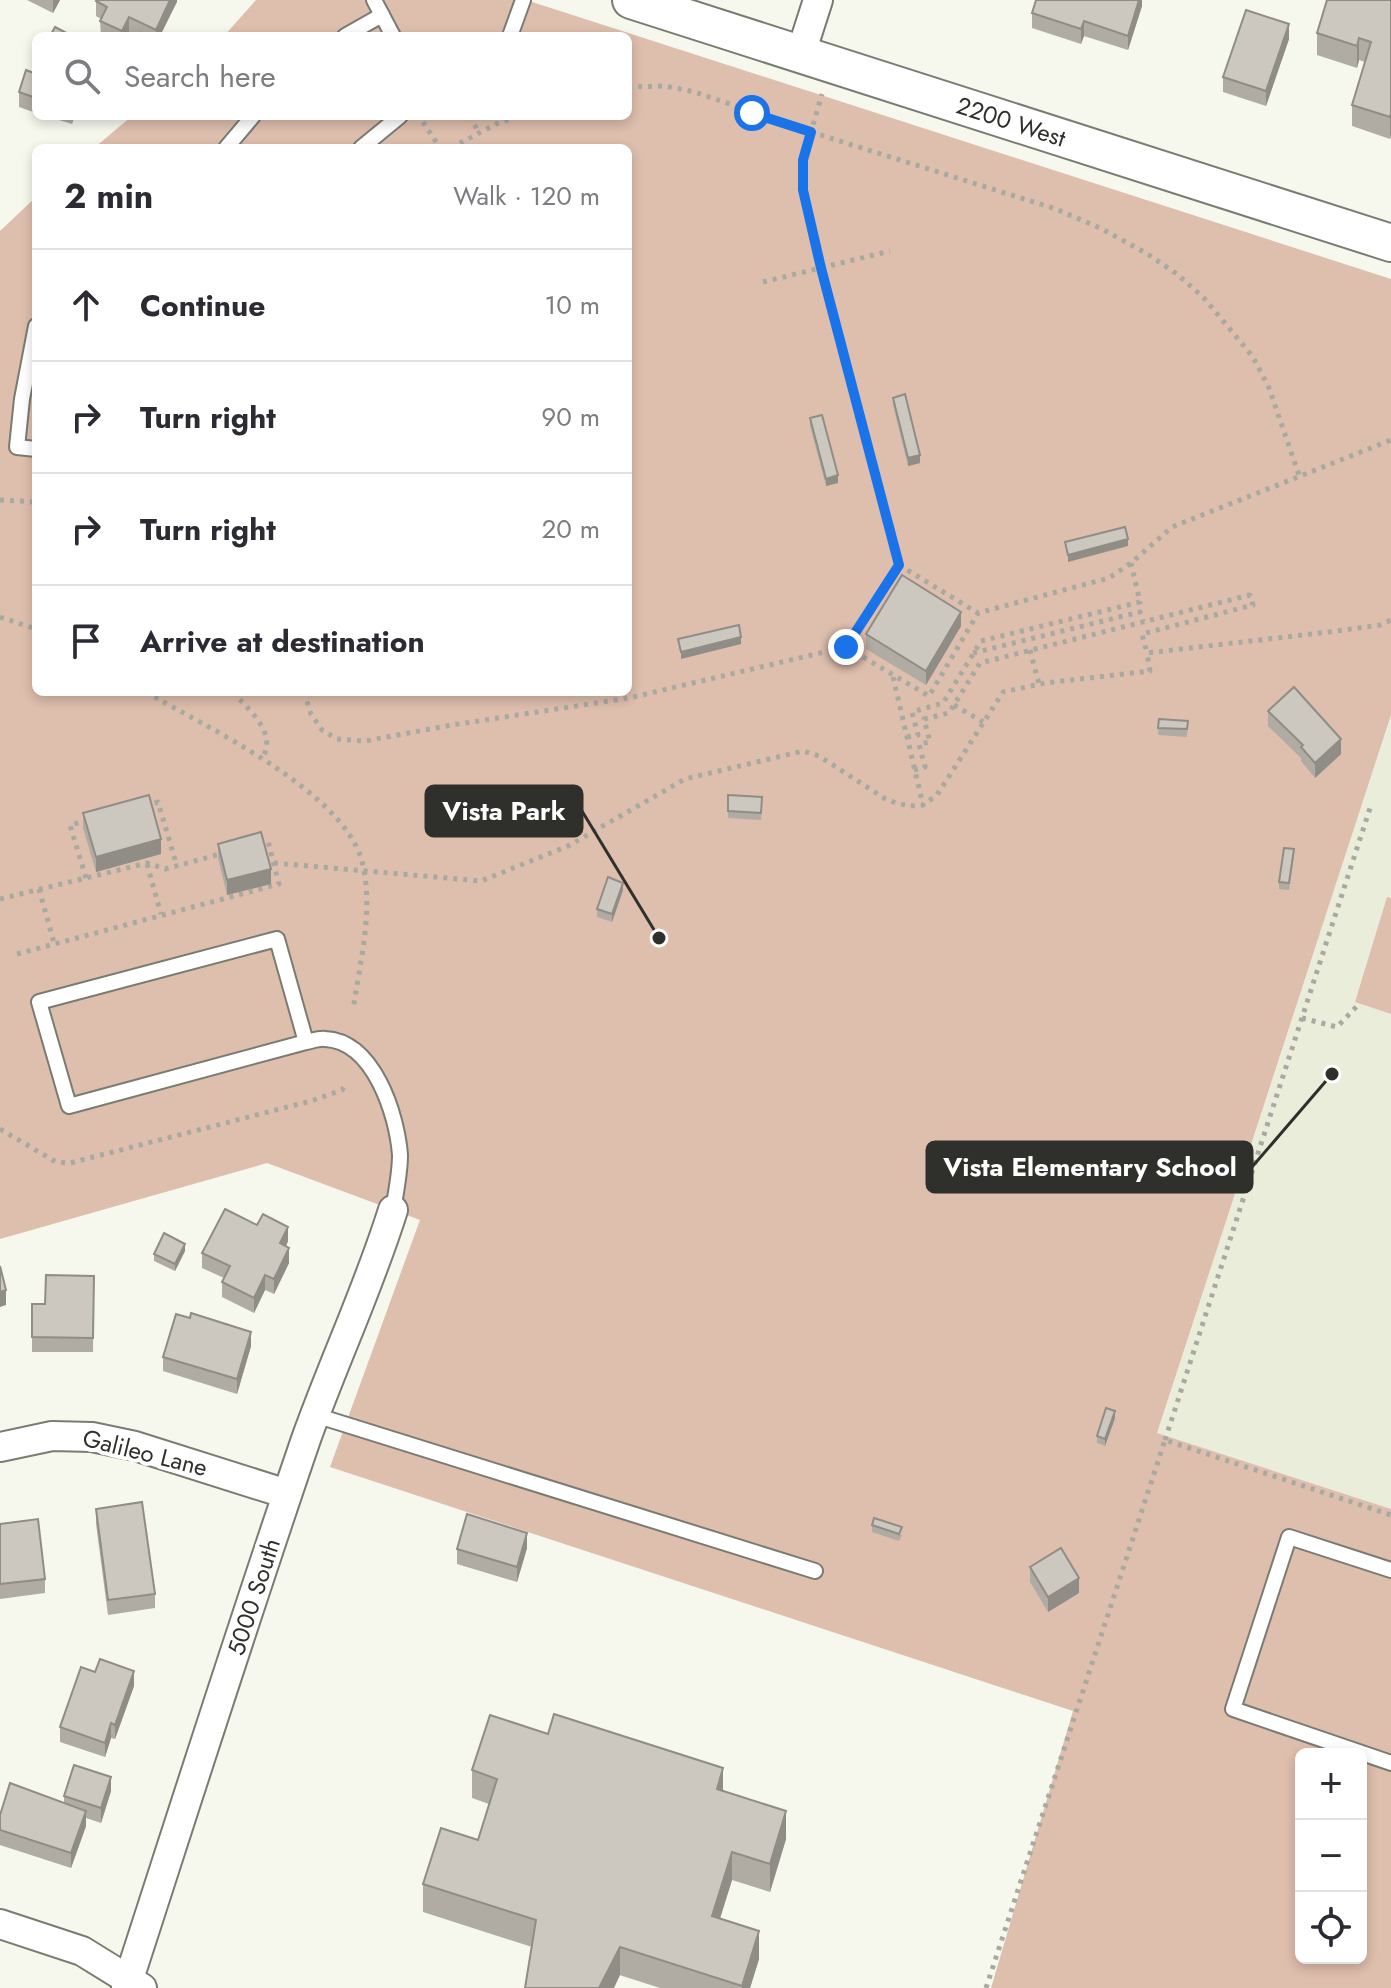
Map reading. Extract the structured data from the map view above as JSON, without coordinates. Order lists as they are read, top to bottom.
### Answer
{
  "streets": {
    "street": ["2200 West", "Galileo Lane", "5000 South"]
  },
  "crossings": [
    ["Galileo Lane", "5000 South"]
  ],
  "places": ["Vista Park", "Vista Elementary School"],
  "page": {
    "search": "Search here",
    "heading": ["2 min", "Walk · 120 m"],
    "list": [
      ["Continue", "10 m"],
      ["Turn right", "90 m"],
      ["Turn right", "20 m"],
      "Arrive at destination"
    ],
    "map_buttons": ["+", "−"]
  }
}
